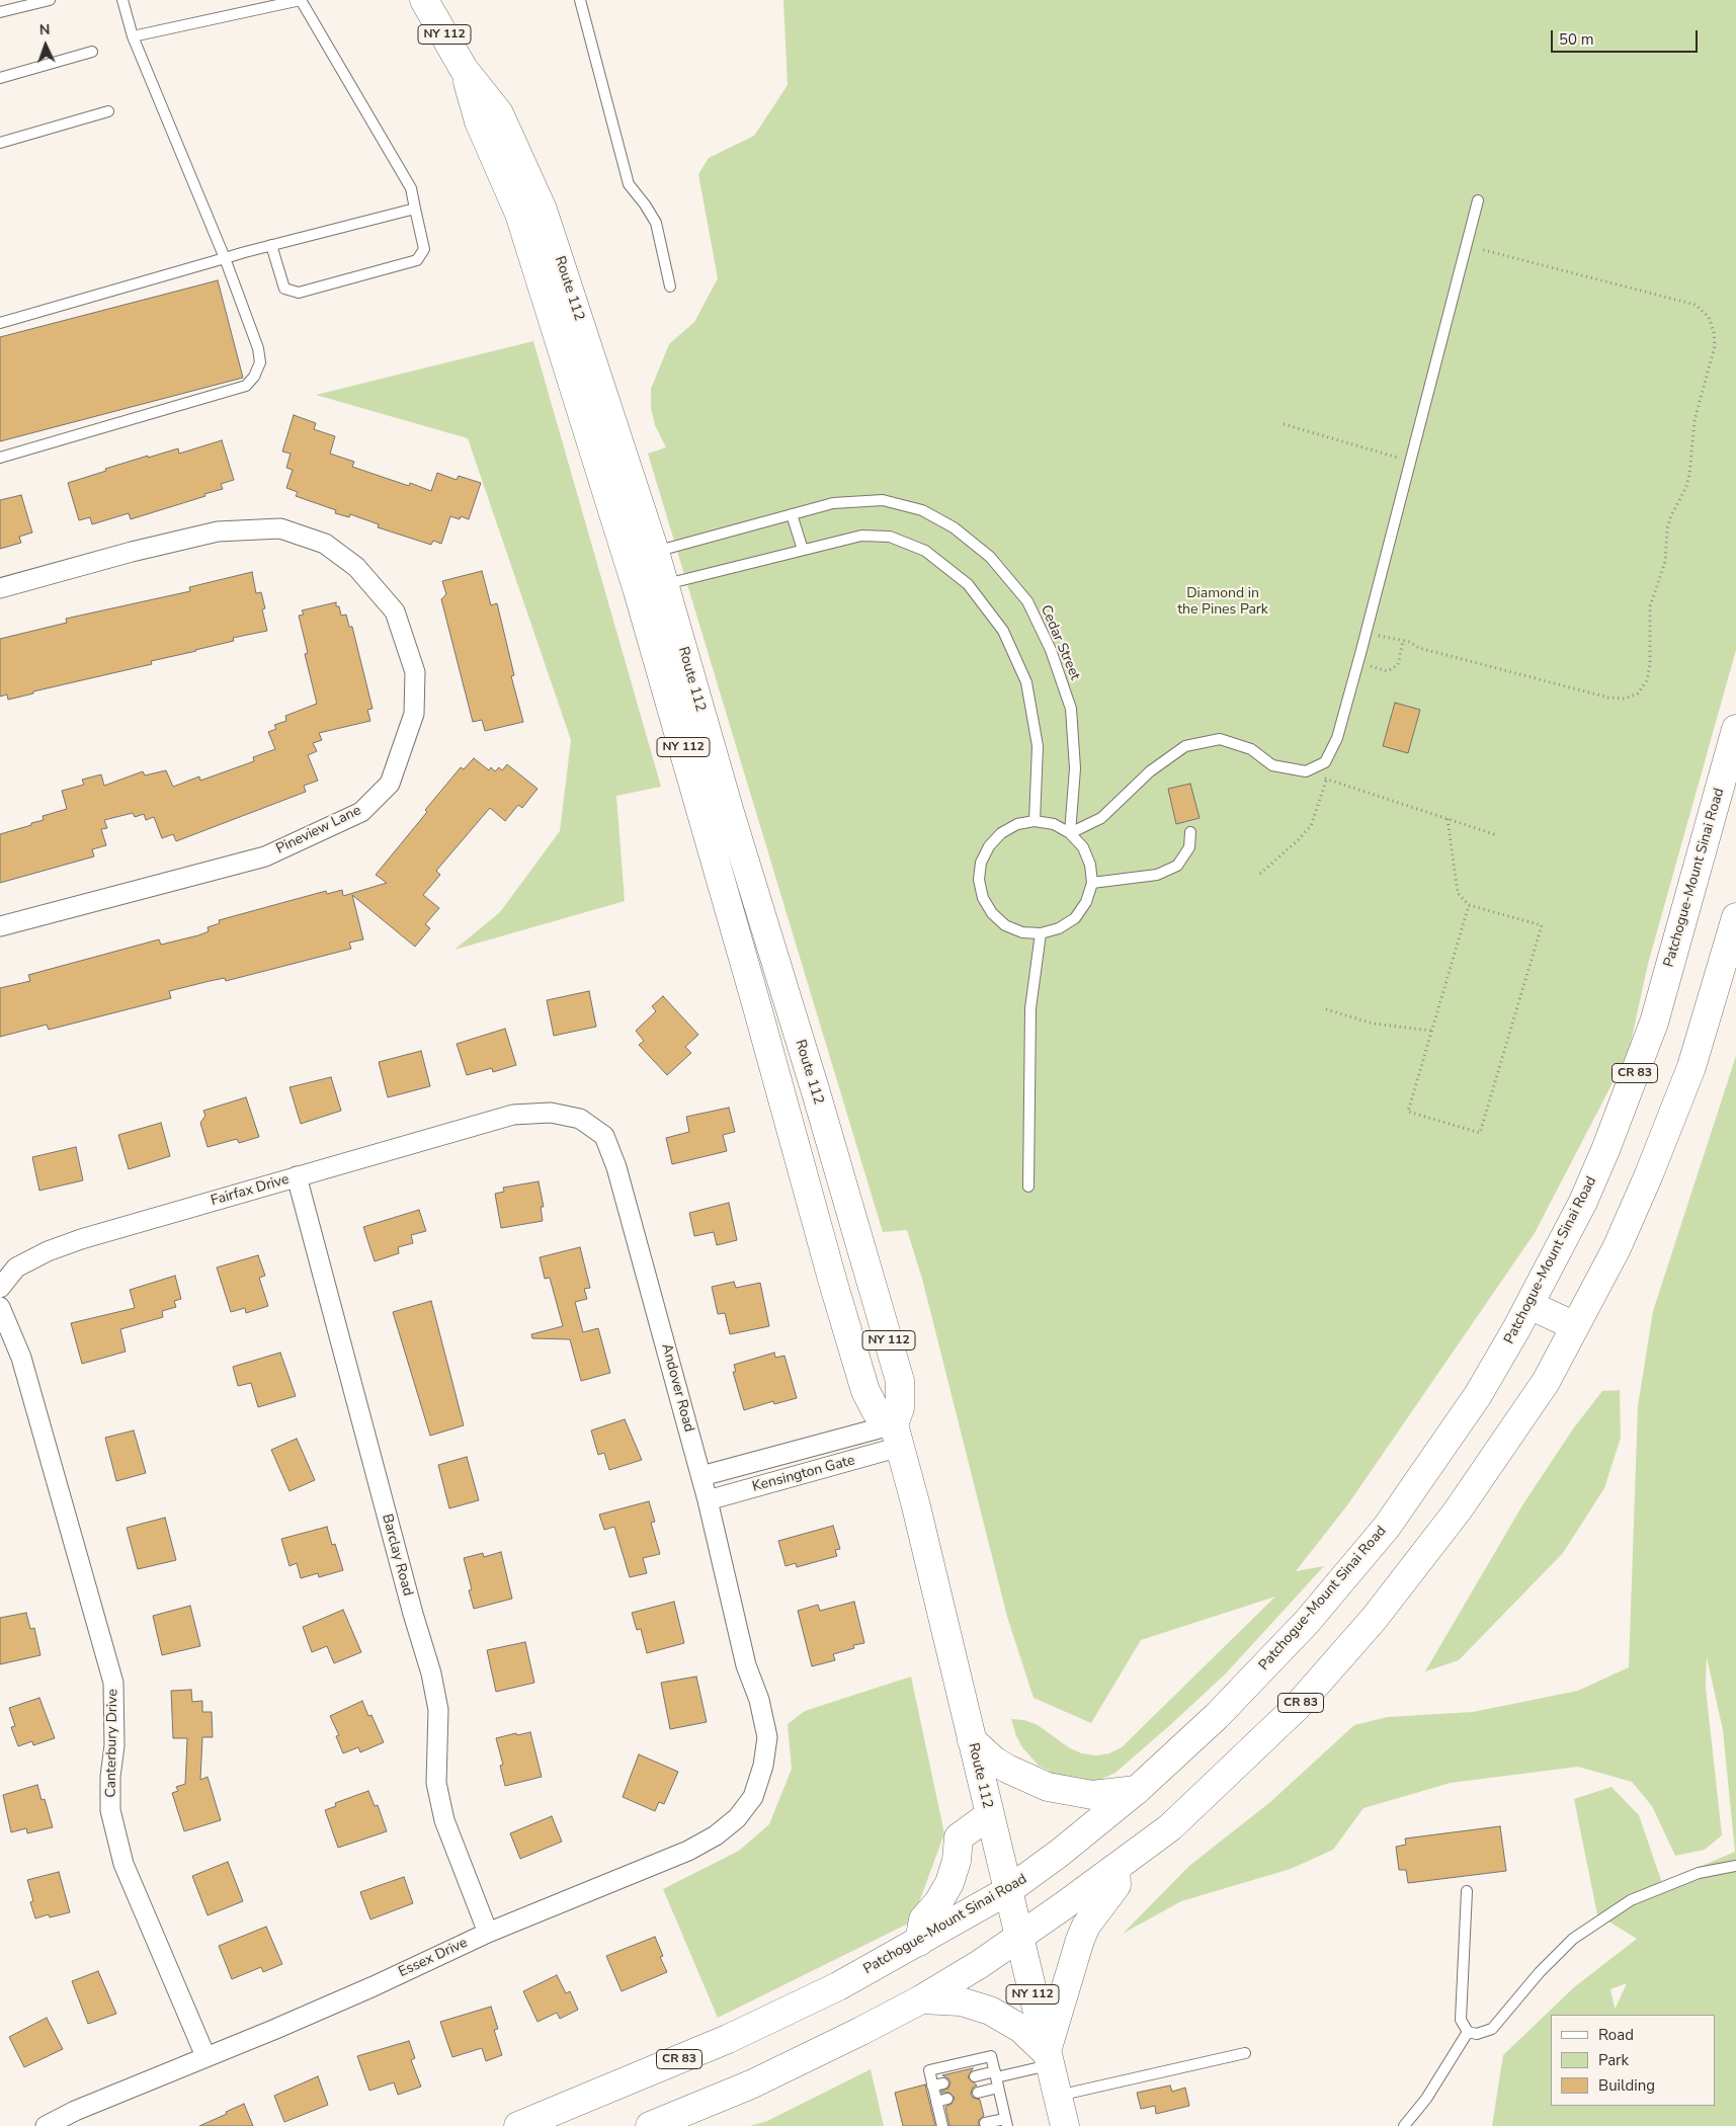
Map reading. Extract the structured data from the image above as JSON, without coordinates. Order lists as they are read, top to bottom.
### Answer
{
  "streets": {
    "main road": [
      "NY 112",
      "Route 112",
      "Patchogue-Mount Sinai Road",
      "CR 83"
    ],
    "street": [
      "Pineview Lane",
      "Fairfax Drive",
      "Andover Road",
      "Kensington Gate",
      "Barclay Road",
      "Canterbury Drive",
      "Essex Drive"
    ],
    "lane": ["Cedar Street"]
  },
  "crossings": [
    ["Route 112", "Cedar Street"],
    ["Route 112", "Patchogue-Mount Sinai Road"],
    ["Route 112", "CR 83"],
    ["Route 112", "Kensington Gate"],
    ["Fairfax Drive", "Andover Road"],
    ["Fairfax Drive", "Barclay Road"],
    ["Andover Road", "Kensington Gate"],
    ["Andover Road", "Essex Drive"],
    ["Barclay Road", "Essex Drive"],
    ["Canterbury Drive", "Essex Drive"]
  ],
  "parks": ["Diamond in the Pines Park"],
  "legend": ["Road", "Park", "Building"],
  "scale_bar": "50 m",
  "north": "top"
}
